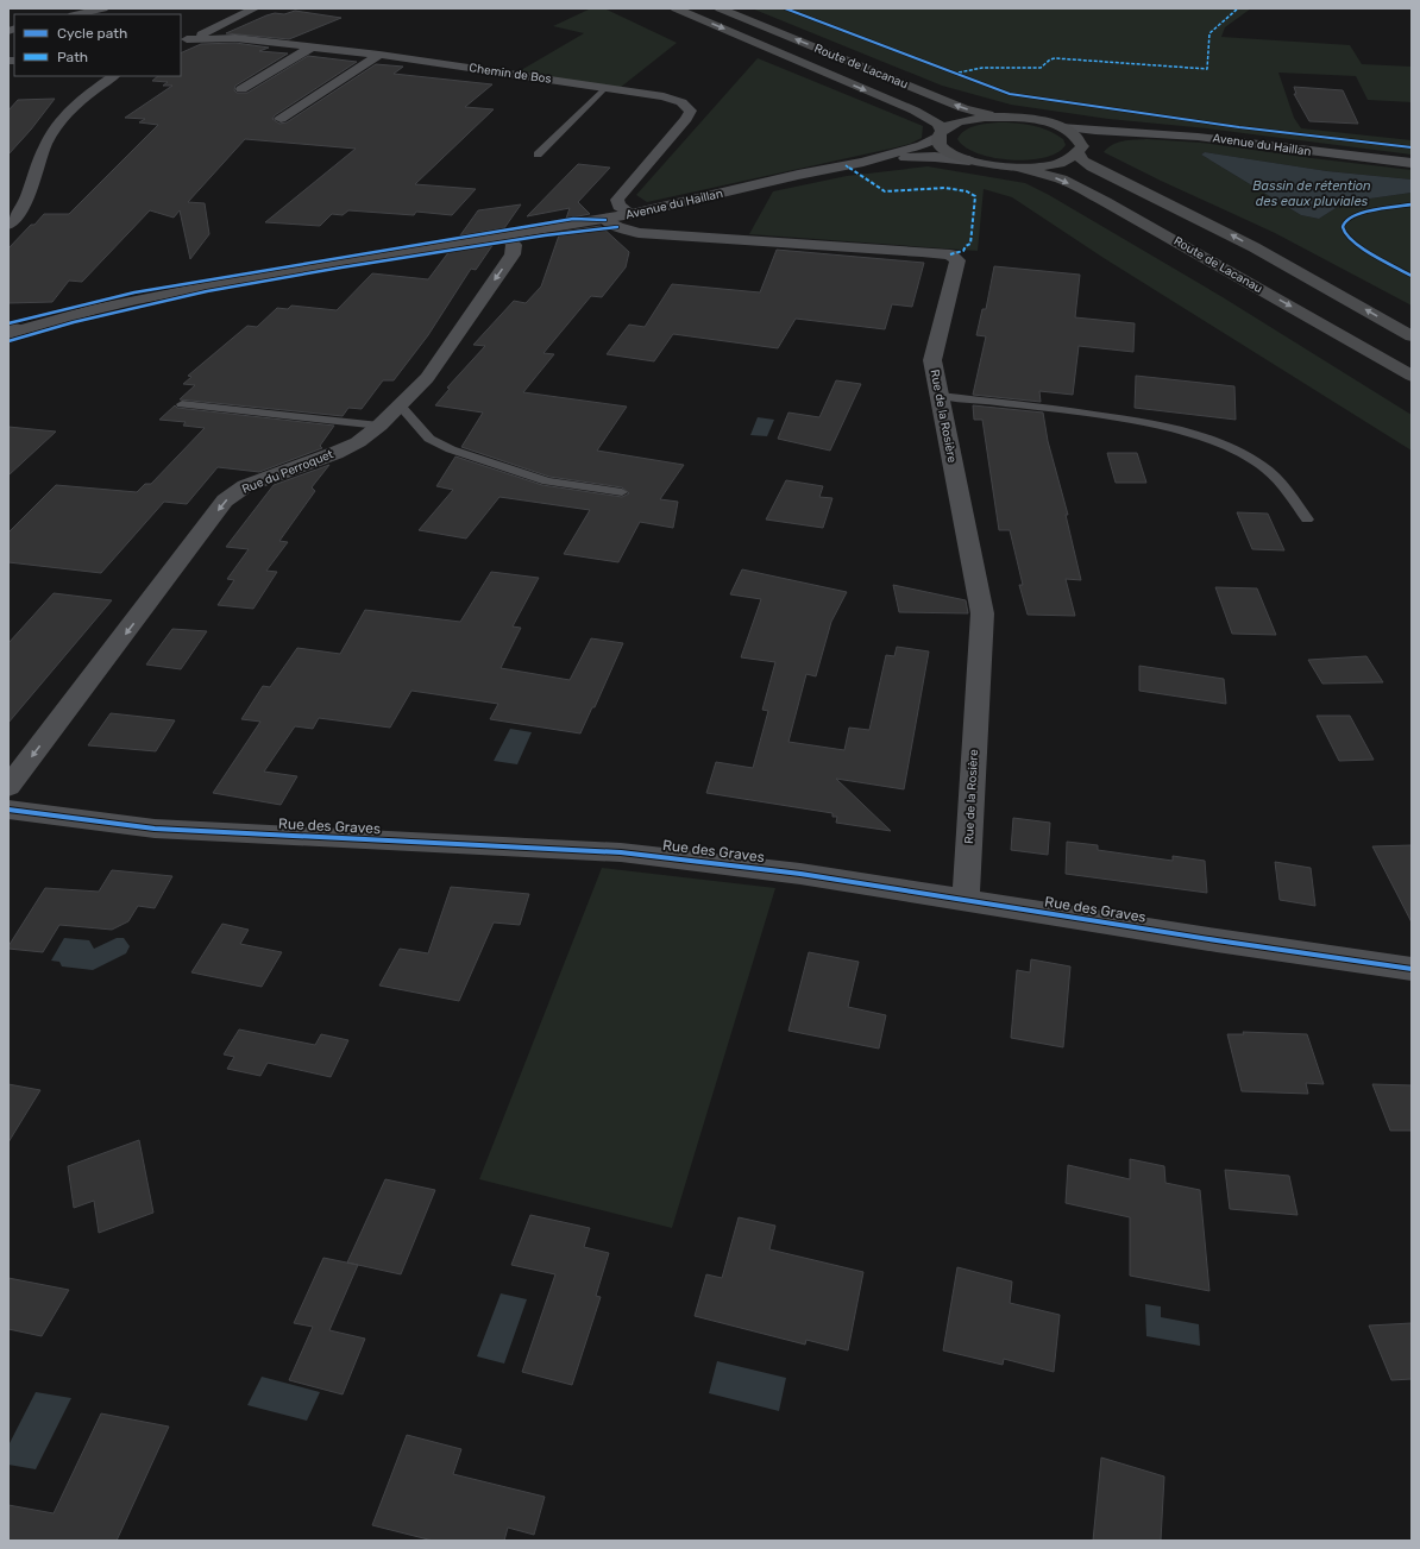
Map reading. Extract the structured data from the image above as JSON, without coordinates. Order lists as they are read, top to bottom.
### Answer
{
  "streets": {
    "main road": ["Route de Lacanau"],
    "street": [
      "Chemin de Bos",
      "Avenue du Haillan",
      "Rue de la Rosière",
      "Rue du Perroquet",
      "Rue des Graves"
    ]
  },
  "crossings": [
    ["Route de Lacanau", "Avenue du Haillan"],
    ["Chemin de Bos", "Avenue du Haillan"],
    ["Avenue du Haillan", "Rue de la Rosière"],
    ["Avenue du Haillan", "Rue du Perroquet"],
    ["Rue de la Rosière", "Rue des Graves"]
  ],
  "one_way": ["Rue du Perroquet"],
  "water": ["Bassin de rétention des eaux pluviales"],
  "legend": ["Cycle path", "Path"]
}
